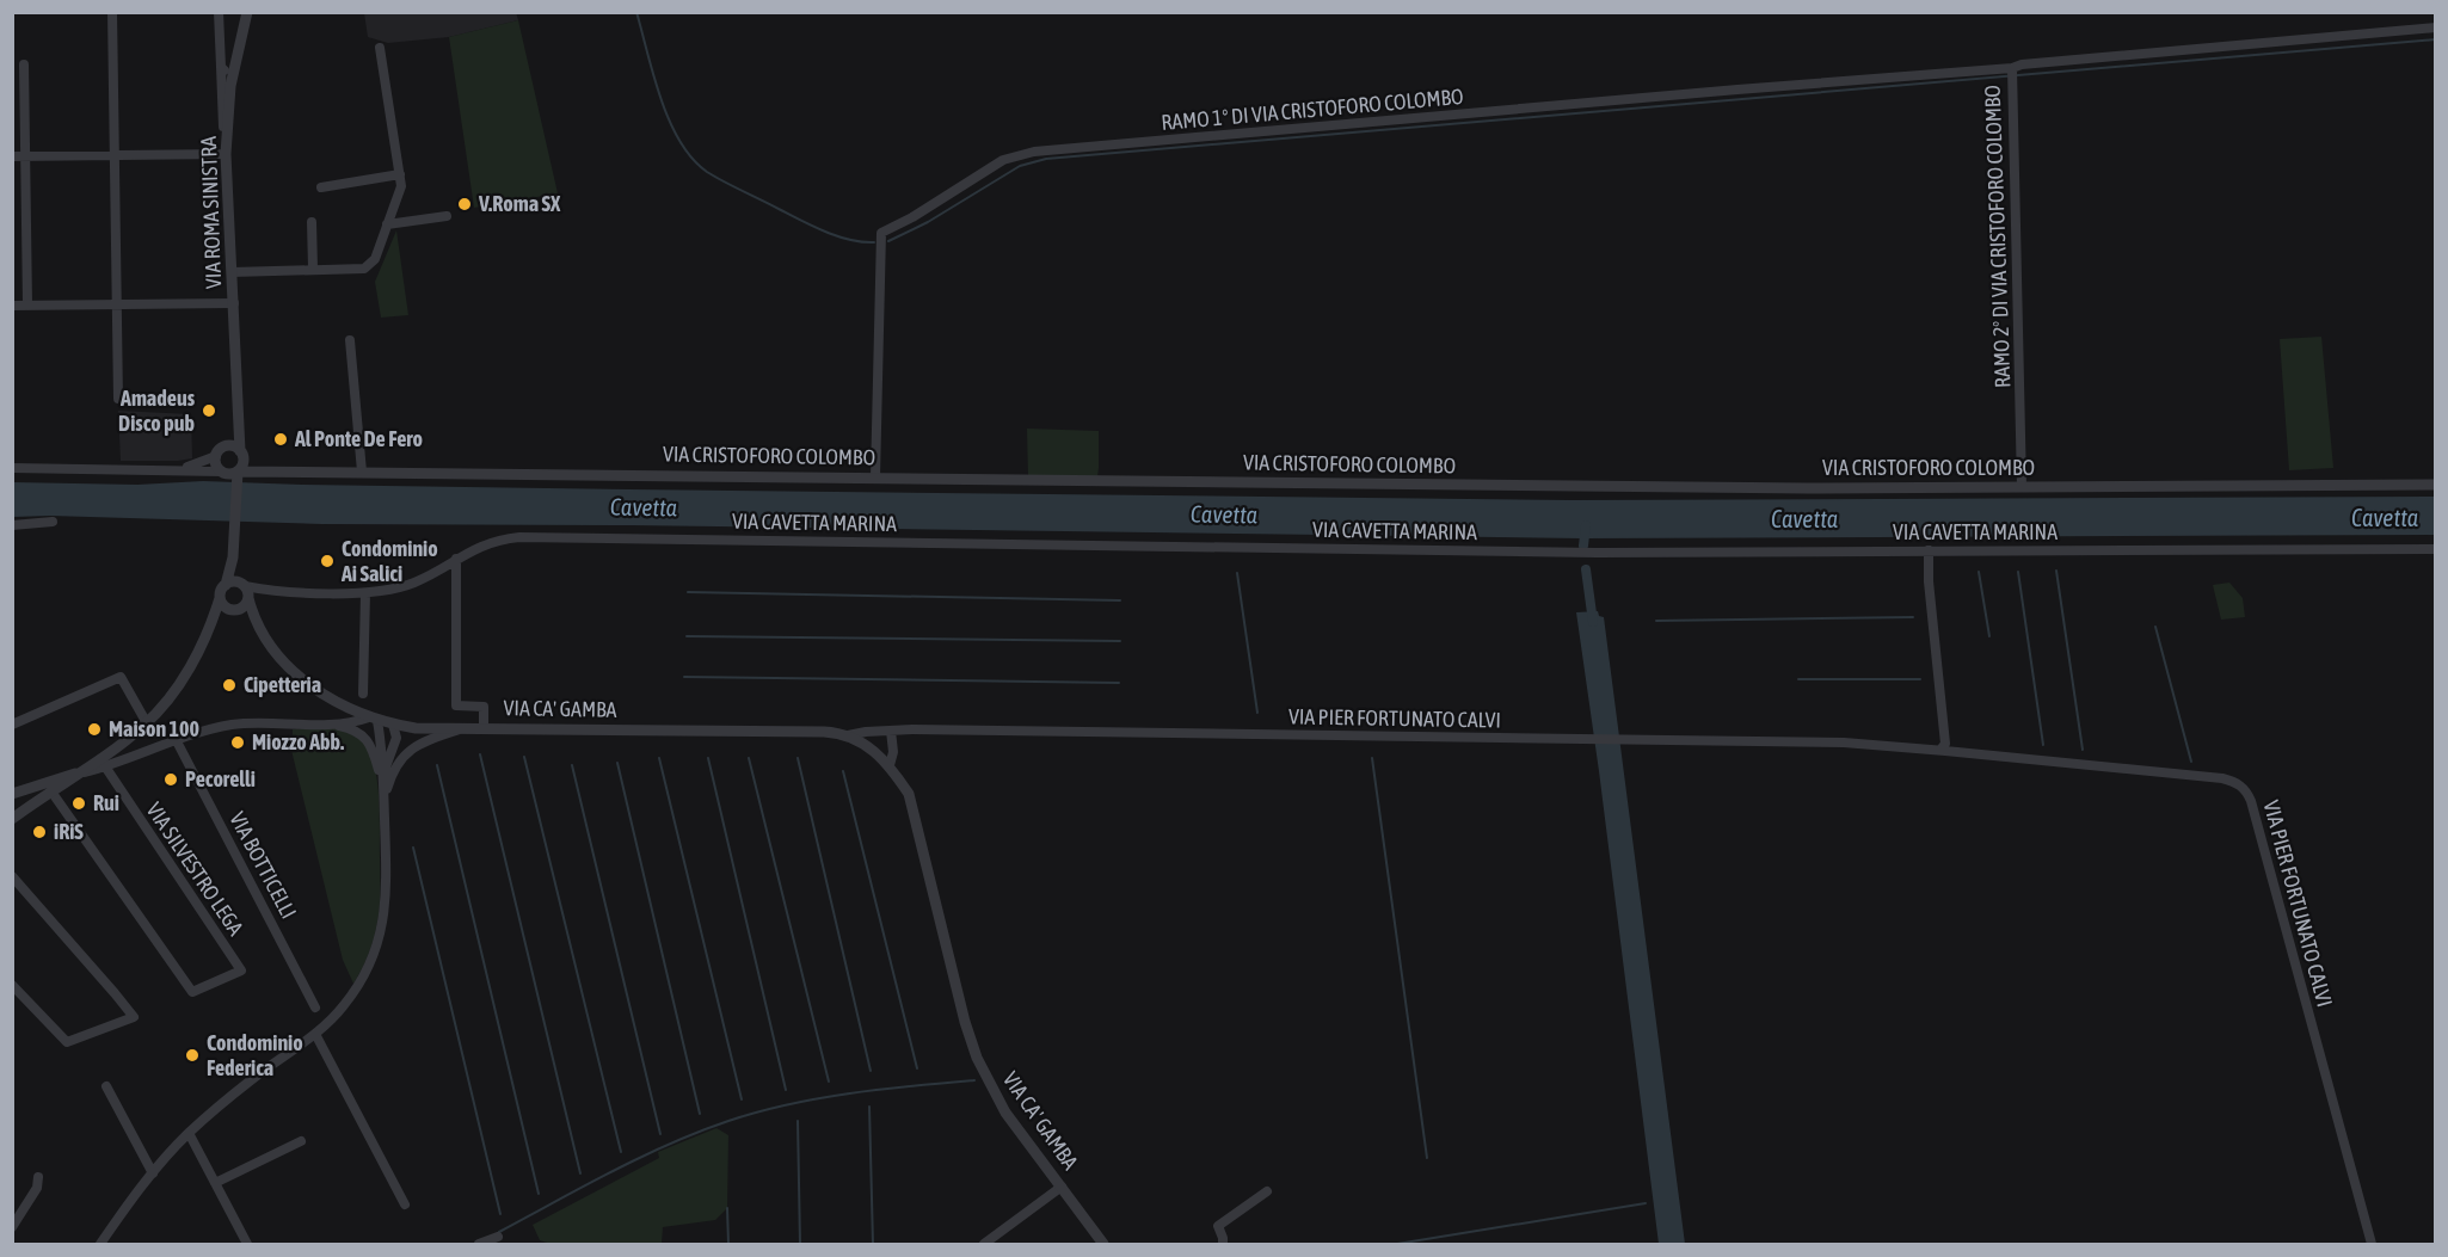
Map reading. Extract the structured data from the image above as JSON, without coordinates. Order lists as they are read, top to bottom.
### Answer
{
  "streets": {
    "street": [
      "RAMO 1° DI VIA CRISTOFORO COLOMBO",
      "VIA ROMA SINISTRA",
      "RAMO 2° DI VIA CRISTOFORO COLOMBO",
      "VIA CRISTOFORO COLOMBO",
      "VIA CAVETTA MARINA",
      "VIA CA' GAMBA",
      "VIA PIER FORTUNATO CALVI",
      "VIA BOTTICELLI",
      "VIA SILVESTRO LEGA"
    ]
  },
  "crossings": [
    ["RAMO 1° DI VIA CRISTOFORO COLOMBO", "RAMO 2° DI VIA CRISTOFORO COLOMBO"],
    ["RAMO 1° DI VIA CRISTOFORO COLOMBO", "VIA CRISTOFORO COLOMBO"],
    ["VIA ROMA SINISTRA", "VIA CRISTOFORO COLOMBO"],
    ["RAMO 2° DI VIA CRISTOFORO COLOMBO", "VIA CRISTOFORO COLOMBO"],
    ["VIA CAVETTA MARINA", "VIA CA' GAMBA"],
    ["VIA CA' GAMBA", "VIA PIER FORTUNATO CALVI"]
  ],
  "water": ["Cavetta"],
  "places": [
    "V.Roma SX",
    "Amadeus Disco pub",
    "Al Ponte De Fero",
    "Condominio Ai Salici",
    "Cipetteria",
    "Maison 100",
    "Miozzo Abb.",
    "Pecorelli",
    "Rui",
    "iRiS",
    "Condominio Federica"
  ]
}
